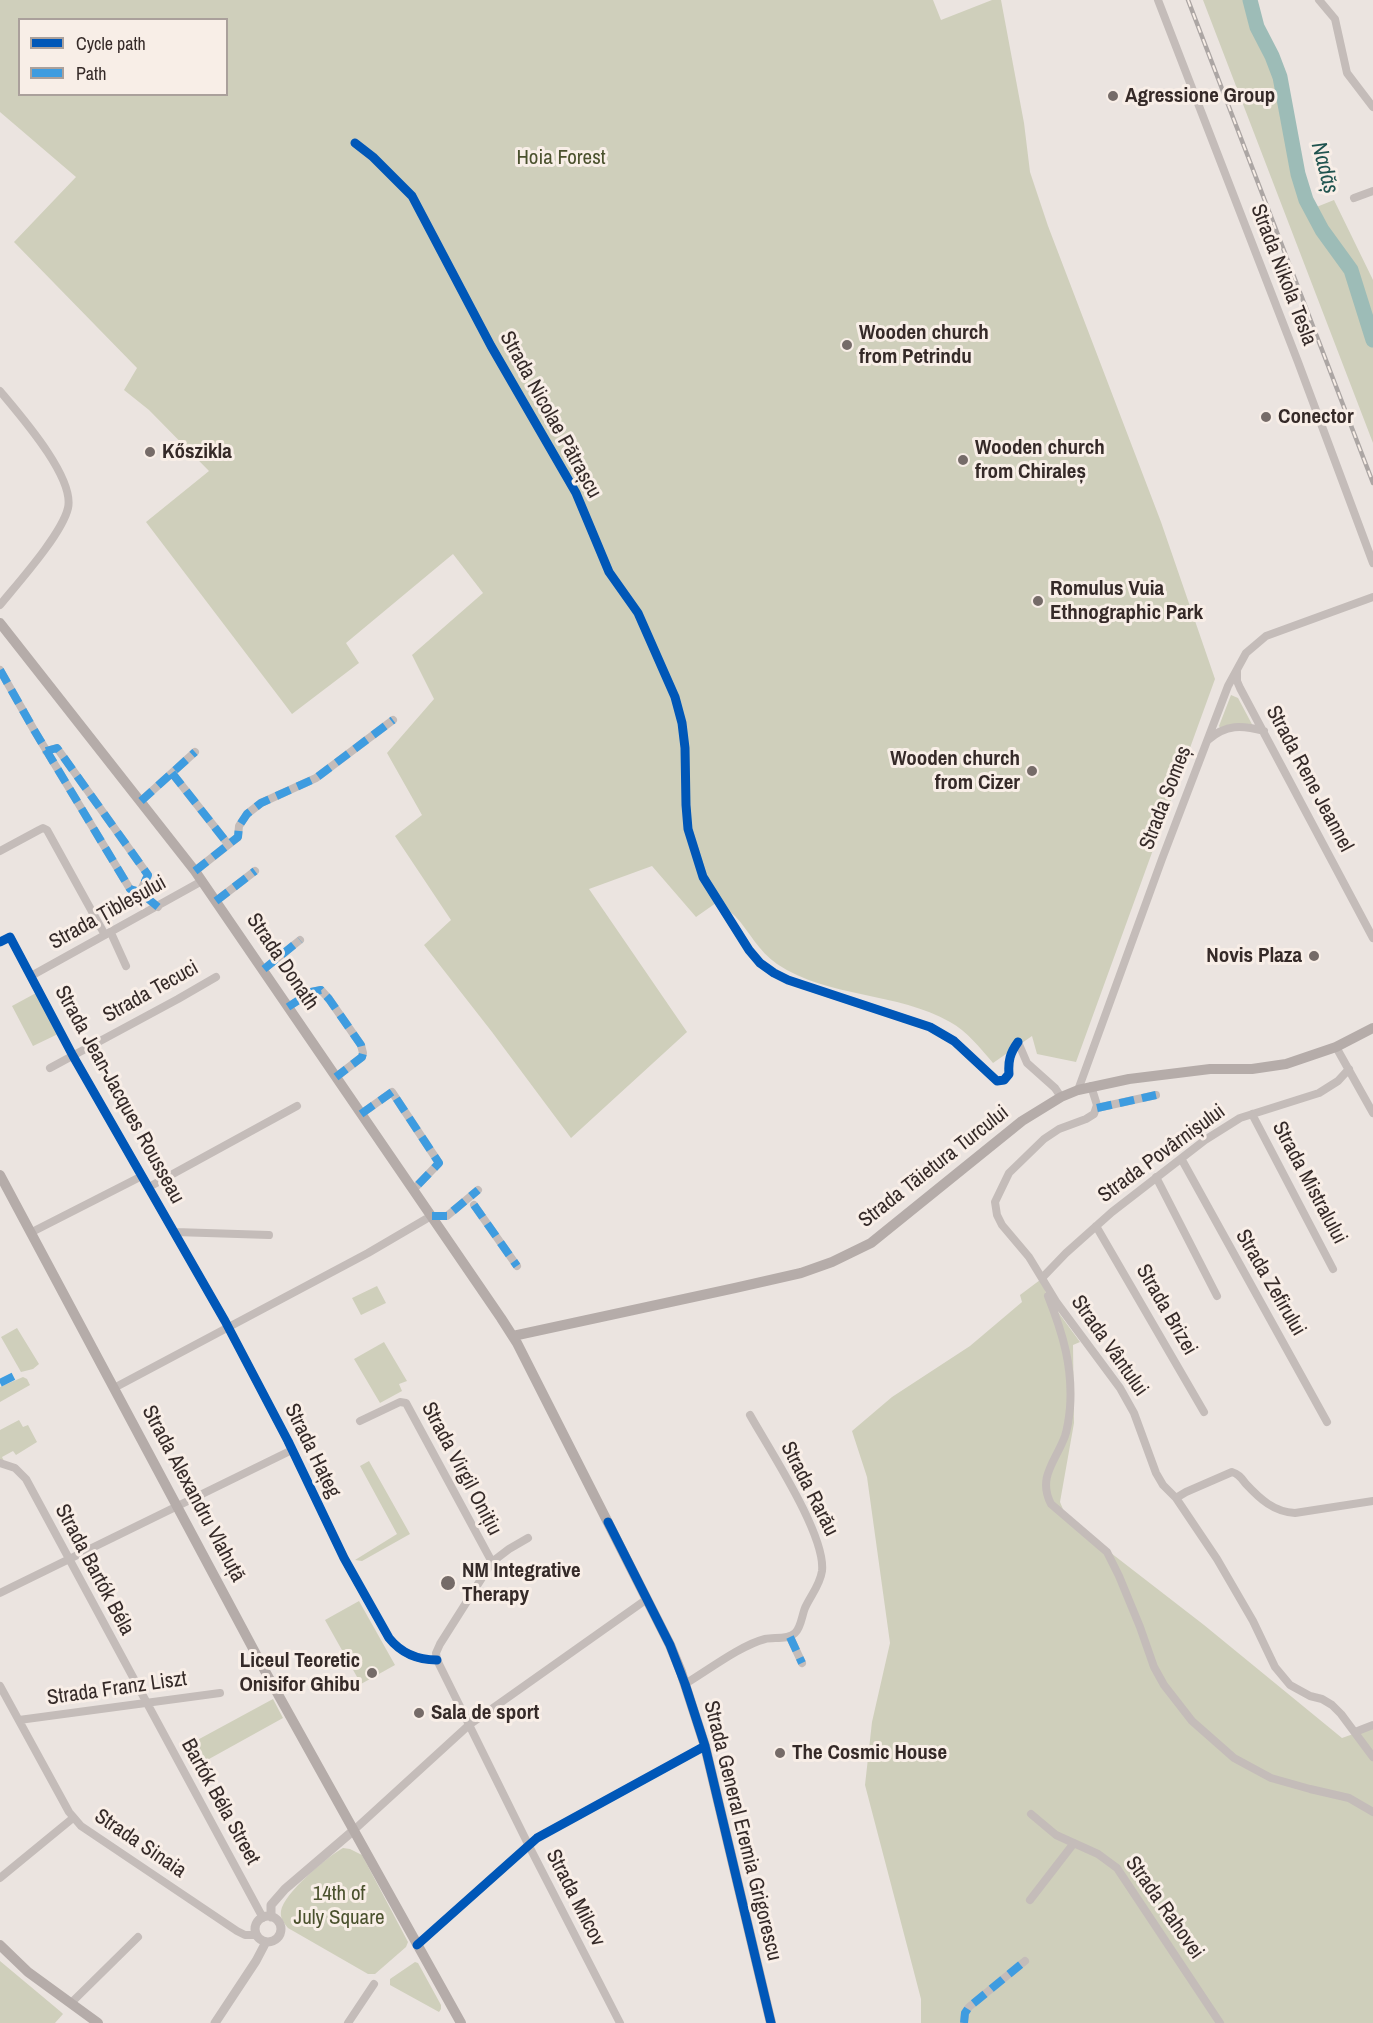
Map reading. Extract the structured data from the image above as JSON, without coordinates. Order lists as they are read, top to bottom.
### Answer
{
  "streets": {
    "main road": [
      "Strada Donath",
      "Strada Tăietura Turcului",
      "Strada Alexandru Vlahuță",
      "Strada General Eremia Grigorescu"
    ],
    "street": [
      "Strada Nikola Tesla",
      "Strada Nicolae Pătrașcu",
      "Strada Rene Jeannel",
      "Strada Someș",
      "Strada Țibleșului",
      "Strada Tecuci",
      "Strada Jean-Jacques Rousseau",
      "Strada Povârnișului",
      "Strada Mistralului",
      "Strada Zefirului",
      "Strada Brizei",
      "Strada Vântului",
      "Strada Hațeg",
      "Strada Virgil Onițiu",
      "Strada Rarău",
      "Strada Bartók Béla",
      "Strada Franz Liszt",
      "Bartók Béla Street",
      "Strada Sinaia",
      "Strada Milcov",
      "Strada Rahovei"
    ]
  },
  "crossings": [
    ["Strada Nicolae Pătrașcu", "Strada Tăietura Turcului"],
    ["Strada Rene Jeannel", "Strada Someș"],
    ["Strada Someș", "Strada Tăietura Turcului"],
    ["Strada Țibleșului", "Strada Donath"],
    ["Strada Țibleșului", "Strada Jean-Jacques Rousseau"],
    ["Strada Donath", "Strada Tăietura Turcului"],
    ["Strada Donath", "Strada General Eremia Grigorescu"],
    ["Strada Tecuci", "Strada Jean-Jacques Rousseau"],
    ["Strada Jean-Jacques Rousseau", "Strada Hațeg"],
    ["Strada Povârnișului", "Strada Mistralului"],
    ["Strada Povârnișului", "Strada Zefirului"],
    ["Strada Povârnișului", "Strada Brizei"],
    ["Strada Povârnișului", "Strada Vântului"],
    ["Strada Tăietura Turcului", "Strada General Eremia Grigorescu"],
    ["Strada Hațeg", "Strada Milcov"],
    ["Strada Bartók Béla", "Strada Franz Liszt"],
    ["Strada Bartók Béla", "Bartók Béla Street"],
    ["Strada Franz Liszt", "Bartók Béla Street"],
    ["Strada Franz Liszt", "Strada Sinaia"],
    ["Bartók Béla Street", "Strada Sinaia"]
  ],
  "water": ["Nadăș"],
  "parks": ["Hoia Forest", "14th of July Square"],
  "places": [
    "Agressione Group",
    "Wooden church from Petrindu",
    "Conector",
    "Kőszikla",
    "Wooden church from Chiraleș",
    "Romulus Vuia Ethnographic Park",
    "Wooden church from Cizer",
    "Novis Plaza",
    "NM Integrative Therapy",
    "Liceul Teoretic Onisifor Ghibu",
    "Sala de sport",
    "The Cosmic House"
  ],
  "legend": ["Cycle path", "Path"]
}
